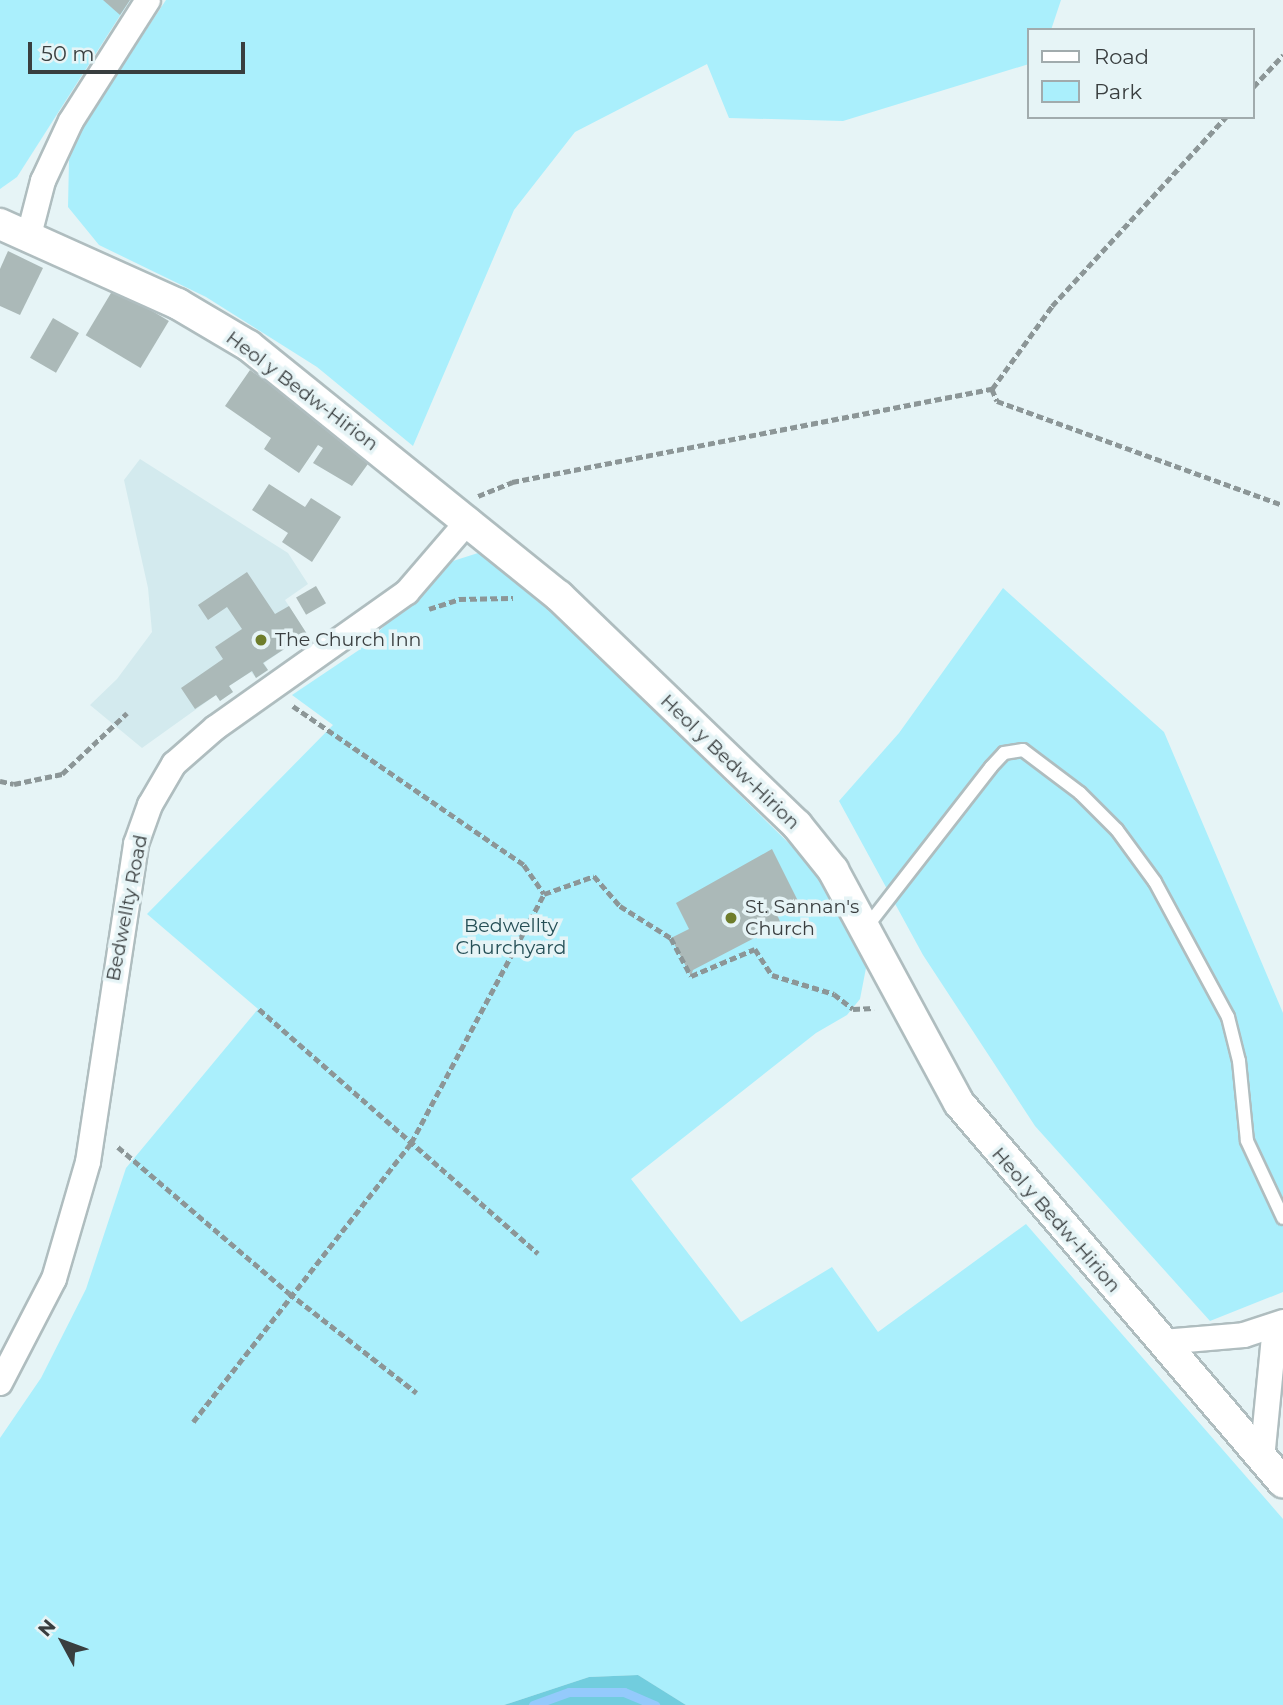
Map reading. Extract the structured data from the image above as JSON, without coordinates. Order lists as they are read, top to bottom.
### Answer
{
  "streets": {
    "street": ["Heol y Bedw-Hirion", "Bedwellty Road"]
  },
  "crossings": [
    ["Heol y Bedw-Hirion", "Bedwellty Road"]
  ],
  "parks": ["Bedwellty Churchyard"],
  "places": ["The Church Inn", "St. Sannan's Church"],
  "legend": ["Road", "Park"],
  "scale_bar": "50 m",
  "north": "top left"
}
